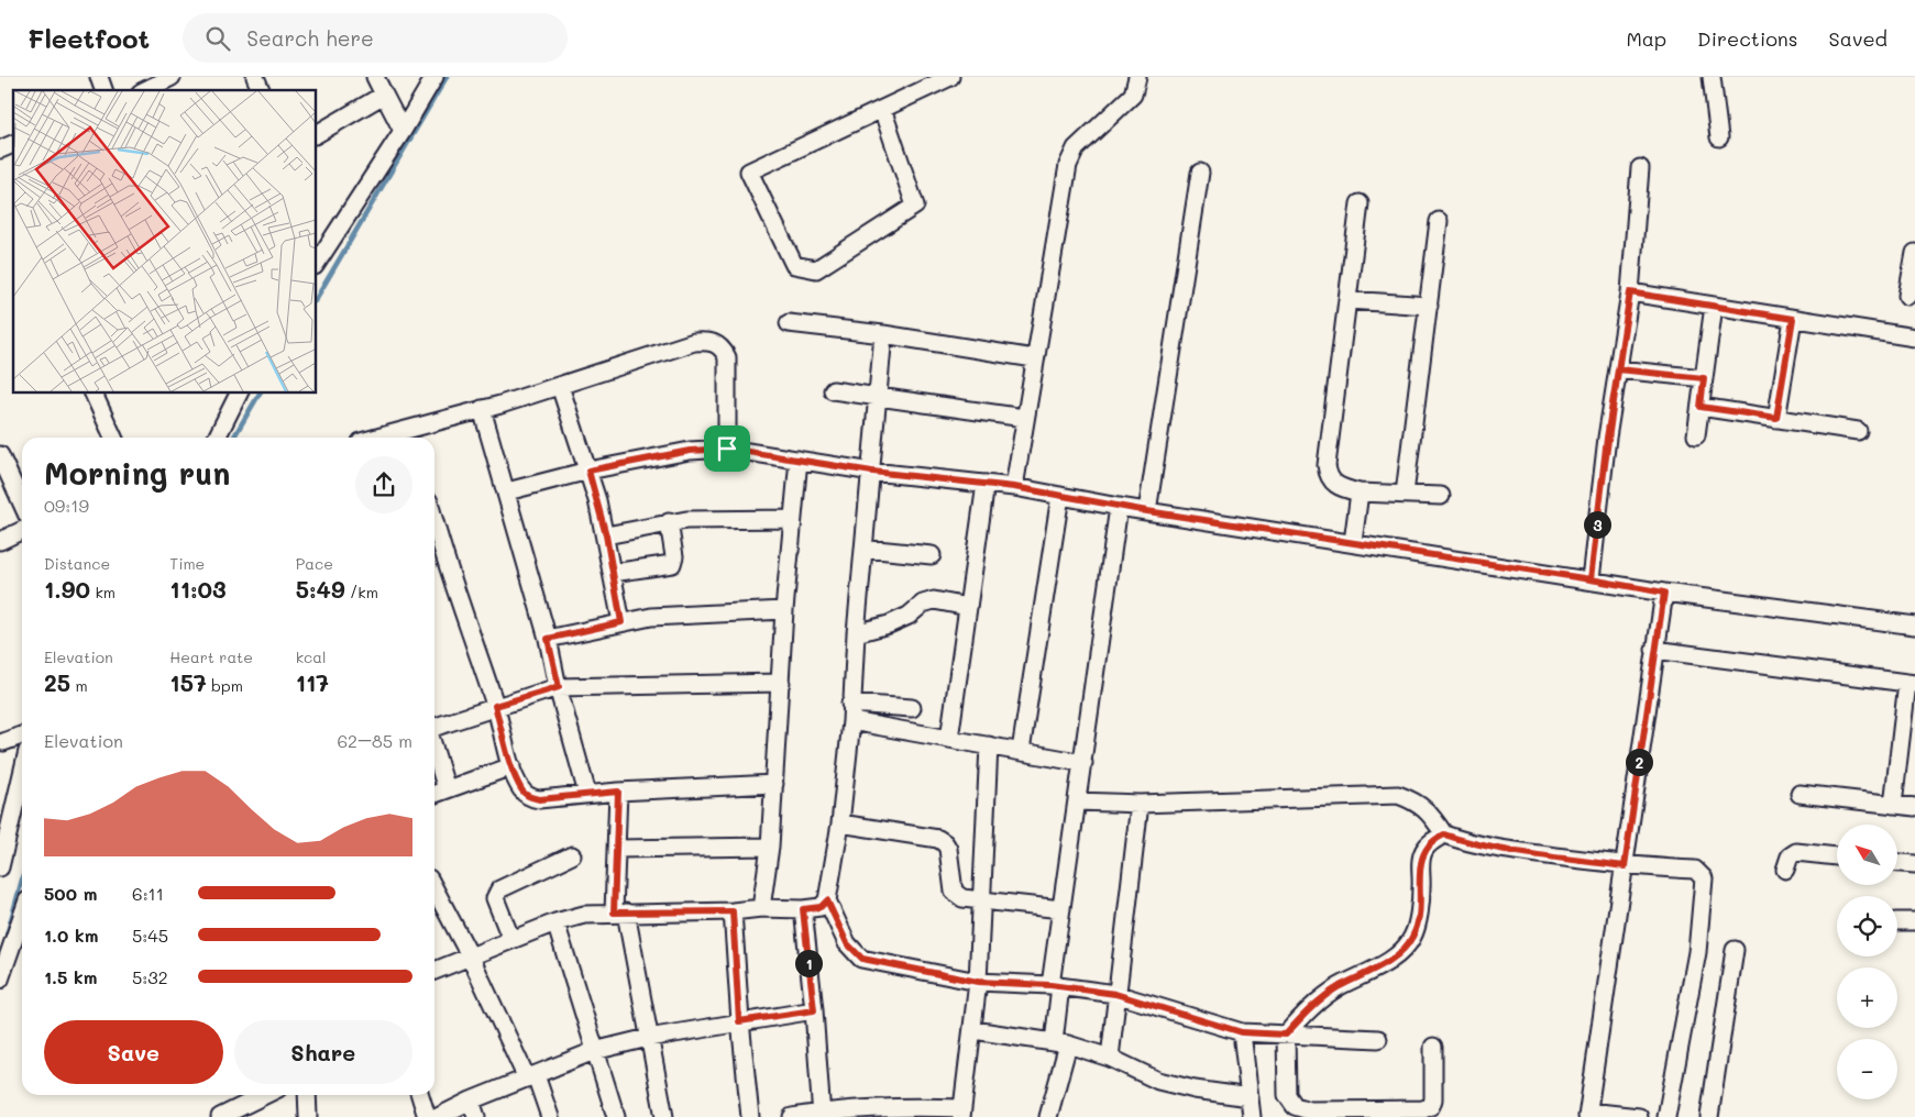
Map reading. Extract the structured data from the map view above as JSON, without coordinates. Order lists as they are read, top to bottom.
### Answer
{
  "north": "top left",
  "page": {
    "header": "Fleetfoot",
    "search": "Search here",
    "nav": ["Map", "Directions", "Saved"],
    "heading": ["Morning run", "09:19"],
    "pins": ["3", "2", "1"],
    "stats": [
      ["Distance", "1.90 km"],
      ["Time", "11:03"],
      ["Pace", "5:49 /km"],
      ["Elevation", "25 m"],
      ["Heart rate", "157 bpm"],
      ["kcal", "117"]
    ],
    "chart": ["Elevation", "62–85 m"],
    "map_buttons": ["+", "−"],
    "list": [
      {
        "name": "500 m",
        "note": "6:11"
      },
      {
        "name": "1.0 km",
        "note": "5:45"
      },
      {
        "name": "1.5 km",
        "note": "5:32"
      }
    ],
    "buttons": ["Save", "Share"]
  }
}
